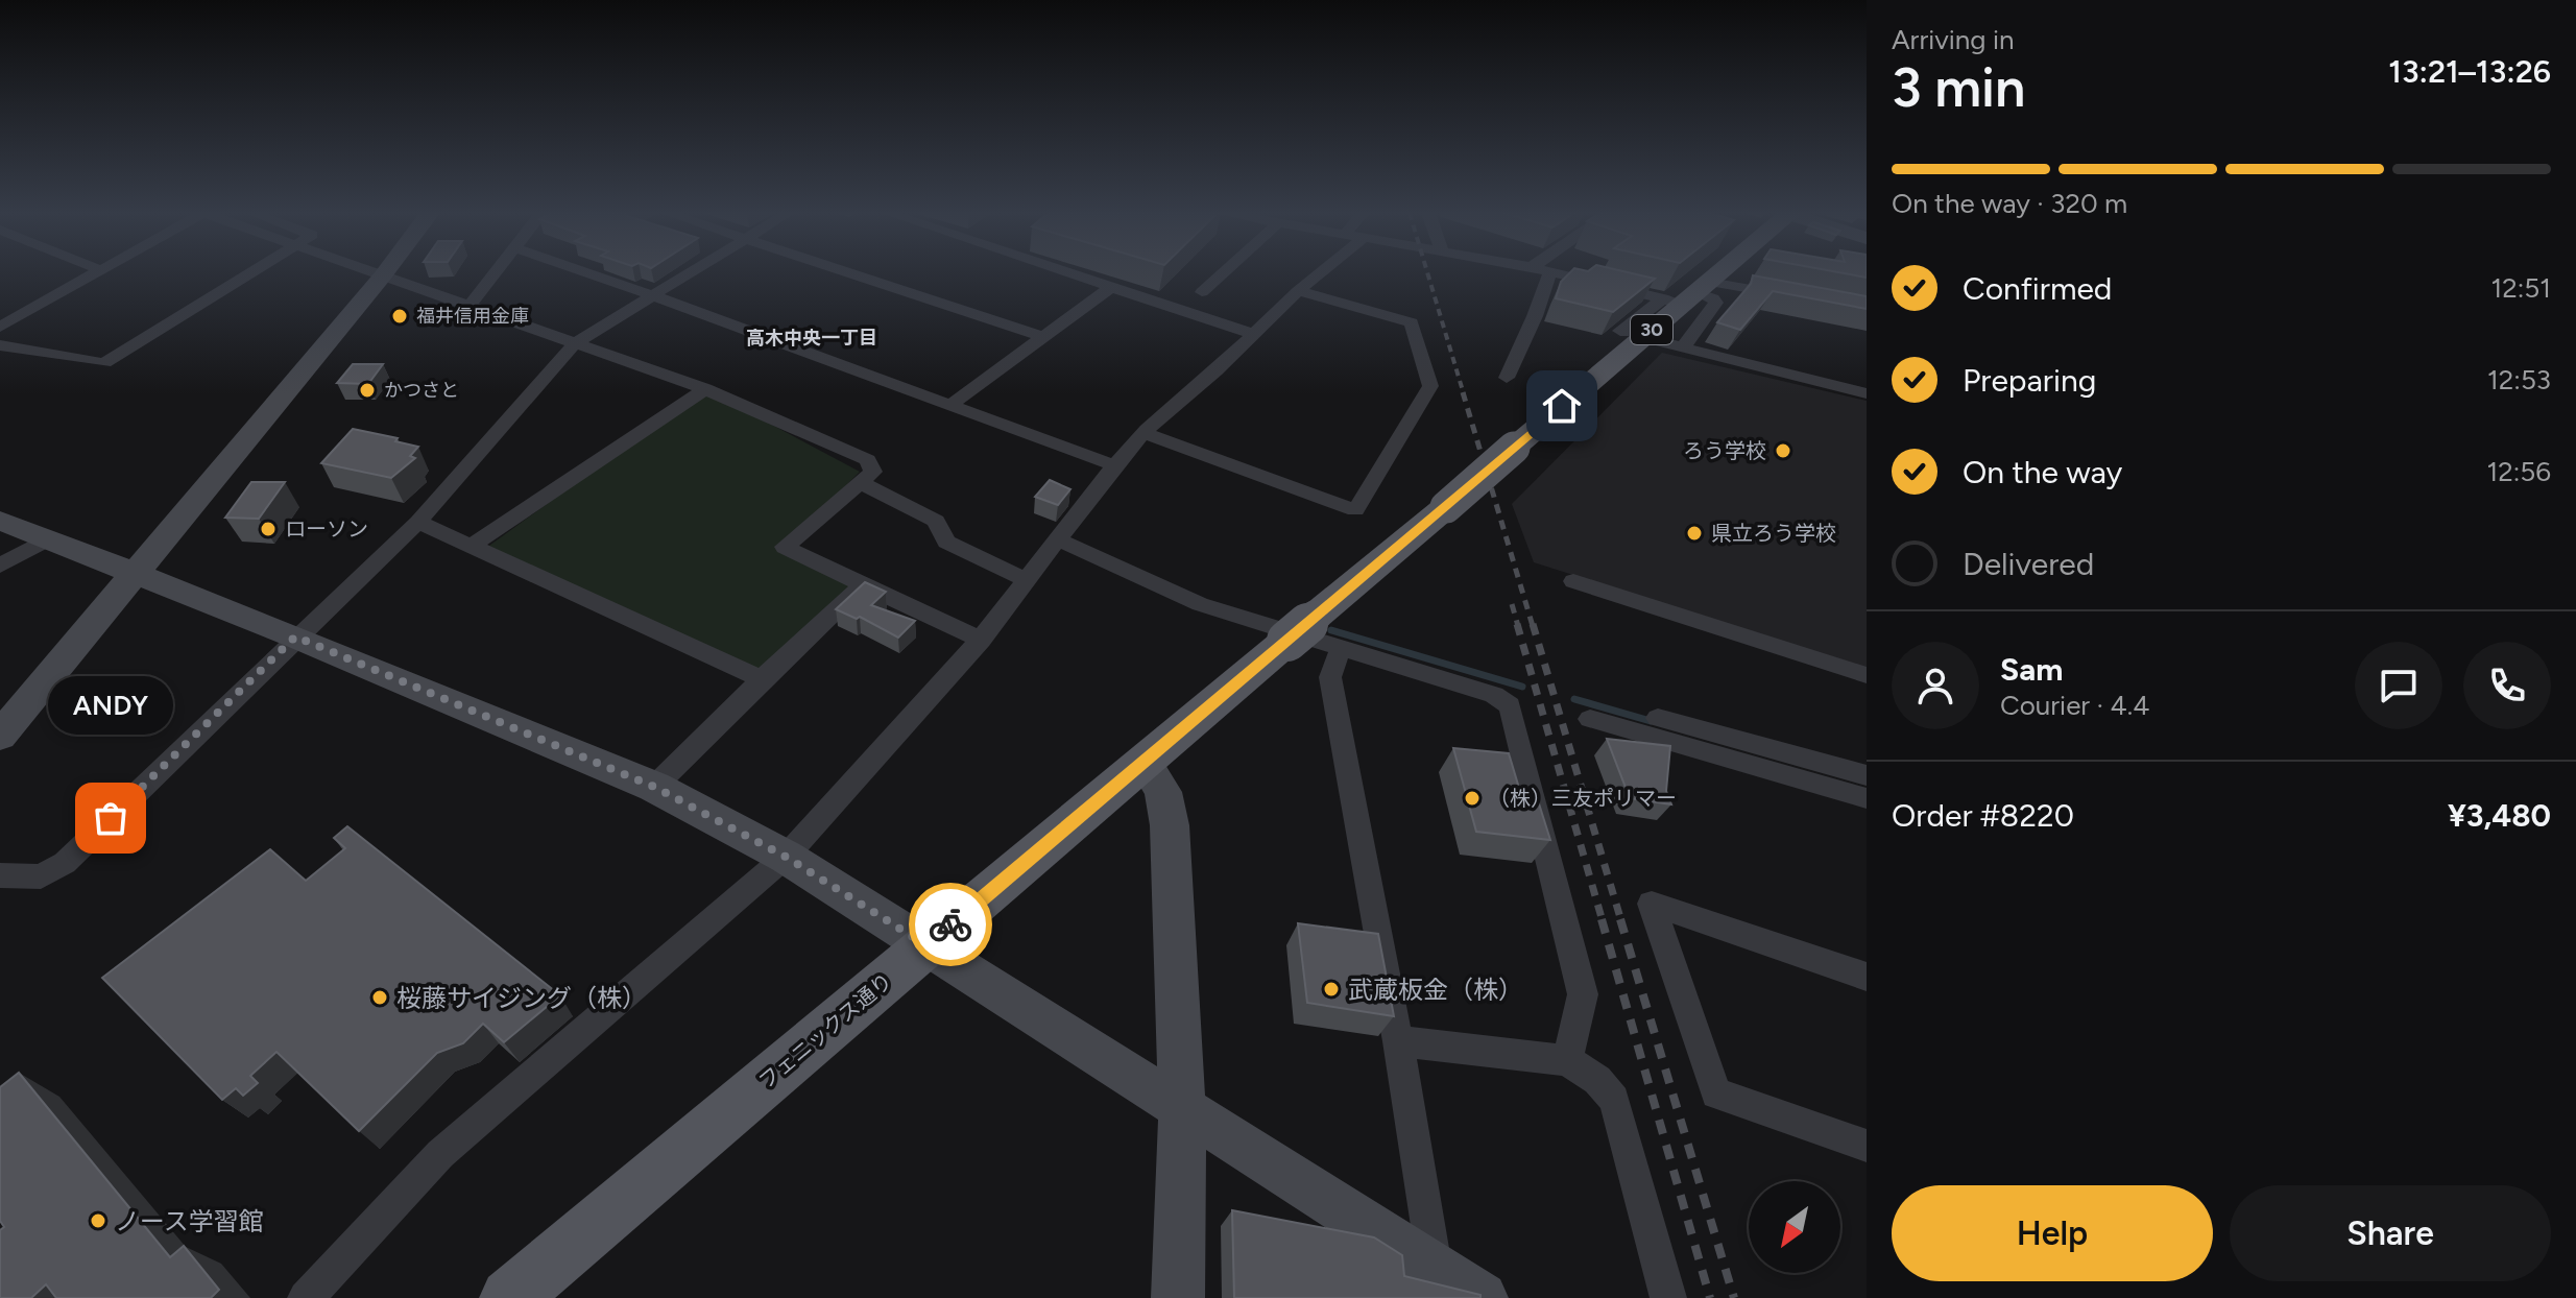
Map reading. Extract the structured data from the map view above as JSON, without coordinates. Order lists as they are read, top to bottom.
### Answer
{
  "streets": {
    "main road": ["30", "フェニックス通り"]
  },
  "districts": ["高木中央一丁目"],
  "places": [
    "福井信用金庫",
    "かつさと",
    "ろう学校",
    "ローソン",
    "県立ろう学校",
    "（株）三友ポリマー",
    "ANDY",
    "武蔵板金（株）",
    "桜藤サイジング（株）",
    "ノース学習館"
  ],
  "north": "bottom left",
  "page": {
    "heading": ["3 min", "Arriving in", "13:21–13:26"],
    "panel": [
      "Sam",
      "Courier · 4.4",
      "Order #8220",
      "¥3,480"
    ],
    "bar": "On the way · 320 m",
    "list": [
      ["Confirmed", "12:51"],
      ["Preparing", "12:53"],
      ["On the way", "12:56"],
      "Delivered"
    ],
    "bubble": "ANDY",
    "buttons": ["Help", "Share"]
  }
}
